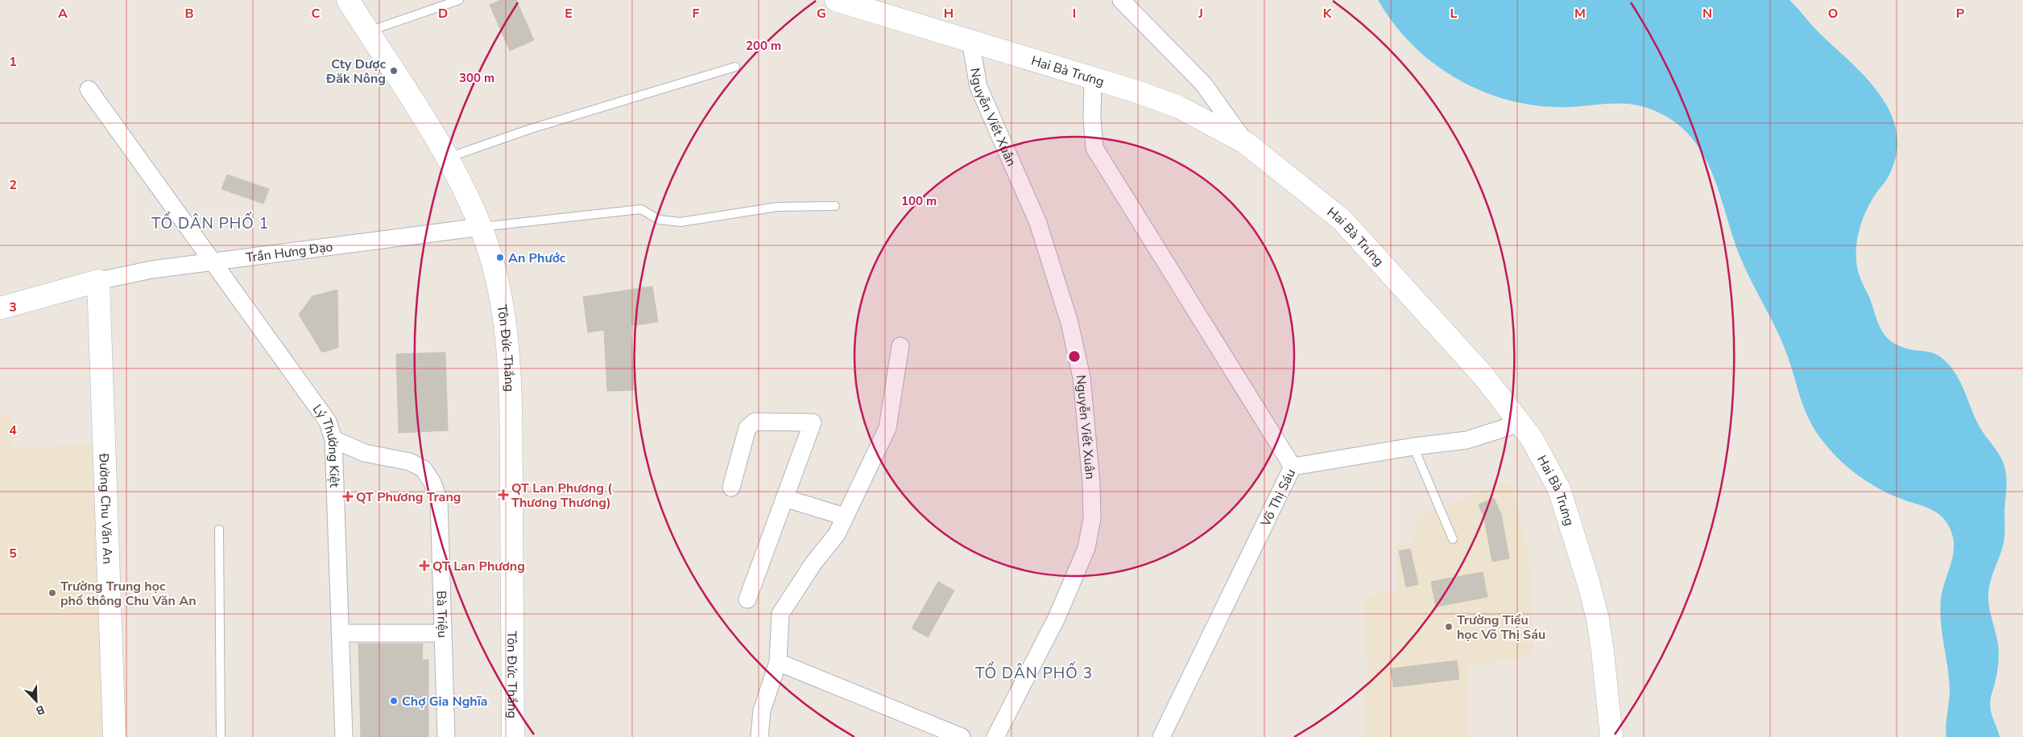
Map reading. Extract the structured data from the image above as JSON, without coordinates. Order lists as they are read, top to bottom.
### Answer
{
  "streets": {
    "street": [
      "Hai Bà Trưng",
      "Nguyễn Viết Xuân",
      "Trần Hưng Đạo",
      "Tôn Đức Thắng",
      "Lý Thường Kiệt",
      "Võ Thị Sáu",
      "Đường Chu Văn An",
      "Bà Triệu"
    ]
  },
  "crossings": [
    ["Hai Bà Trưng", "Nguyễn Viết Xuân"],
    ["Hai Bà Trưng", "Võ Thị Sáu"],
    ["Trần Hưng Đạo", "Tôn Đức Thắng"],
    ["Trần Hưng Đạo", "Lý Thường Kiệt"],
    ["Trần Hưng Đạo", "Đường Chu Văn An"],
    ["Lý Thường Kiệt", "Bà Triệu"]
  ],
  "districts": ["TỔ DÂN PHỐ 1", "TỔ DÂN PHỐ 3"],
  "places": {
    "other": [
      "Cty Dược Đăk Nông",
      "An Phước",
      "Trường Trung học phổ thông Chu Văn An",
      "Trường Tiểu học Võ Thị Sáu",
      "Chợ Gia Nghĩa"
    ],
    "health": ["QT Lan Phương ( Thương Thương)", "QT Phương Trang", "QT Lan Phương"]
  },
  "north": "bottom right",
  "grid": {
    "columns": [
      "A",
      "B",
      "C",
      "D",
      "E",
      "F",
      "G",
      "H",
      "I",
      "J",
      "K",
      "L",
      "M",
      "N",
      "O",
      "P"
    ],
    "rows": [
      "1",
      "2",
      "3",
      "4",
      "5"
    ]
  },
  "rings": ["200 m", "300 m", "100 m"]
}
